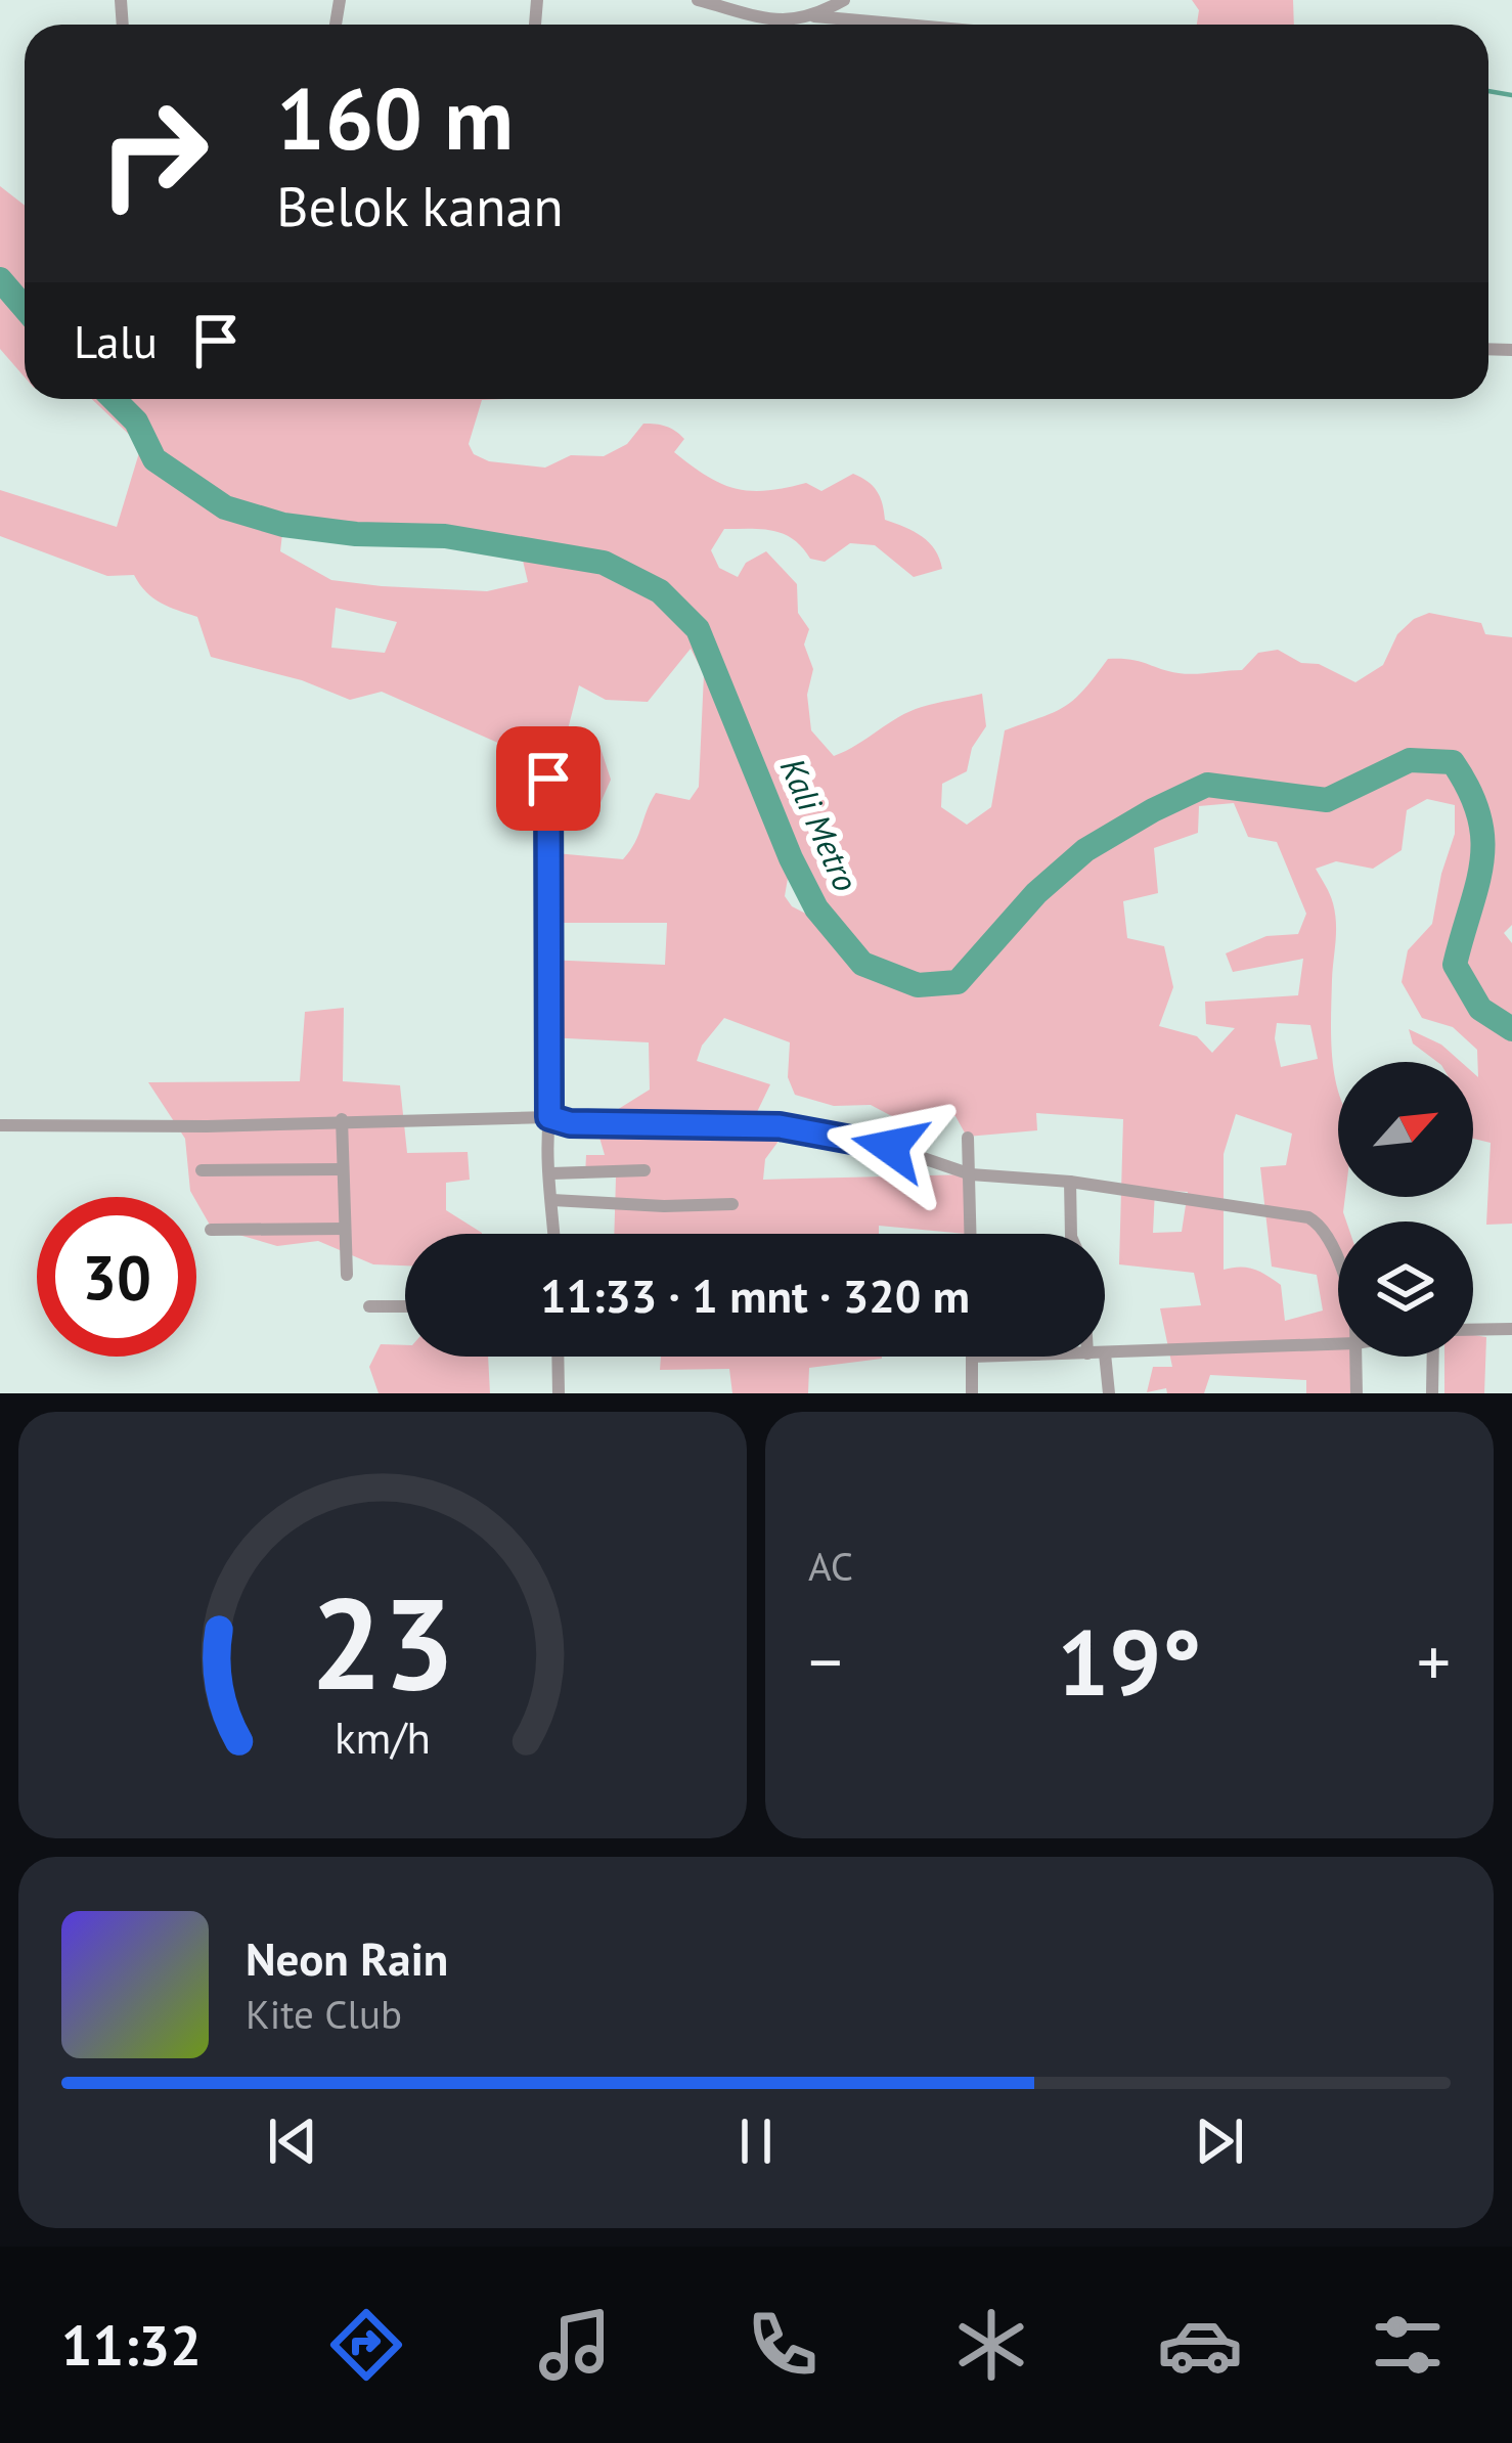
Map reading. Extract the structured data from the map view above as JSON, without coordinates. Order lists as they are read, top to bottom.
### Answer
{
  "water": ["Kali Metro"],
  "north": "top right",
  "page": {
    "turn": ["160 m", "Belok kanan"],
    "then": "Lalu",
    "limit": "30",
    "trip": "11:33 · 1 mnt · 320 m",
    "tile": "AC",
    "heat": ["−", "19°", "+"],
    "song": ["Neon Rain", "Kite Club"],
    "tabs": "11:32",
    "gauge": ["23", "km/h"]
  }
}
